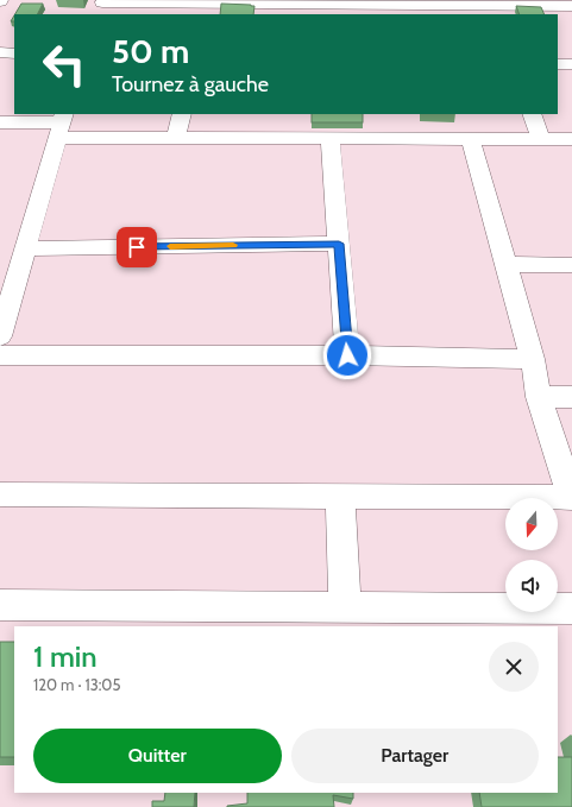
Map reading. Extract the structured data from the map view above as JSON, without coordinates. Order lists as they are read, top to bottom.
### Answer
{
  "north": "bottom",
  "page": {
    "turn": ["50 m", "Tournez à gauche"],
    "heading": ["1 min", "120 m · 13:05"],
    "buttons": ["Quitter", "Partager"]
  }
}
